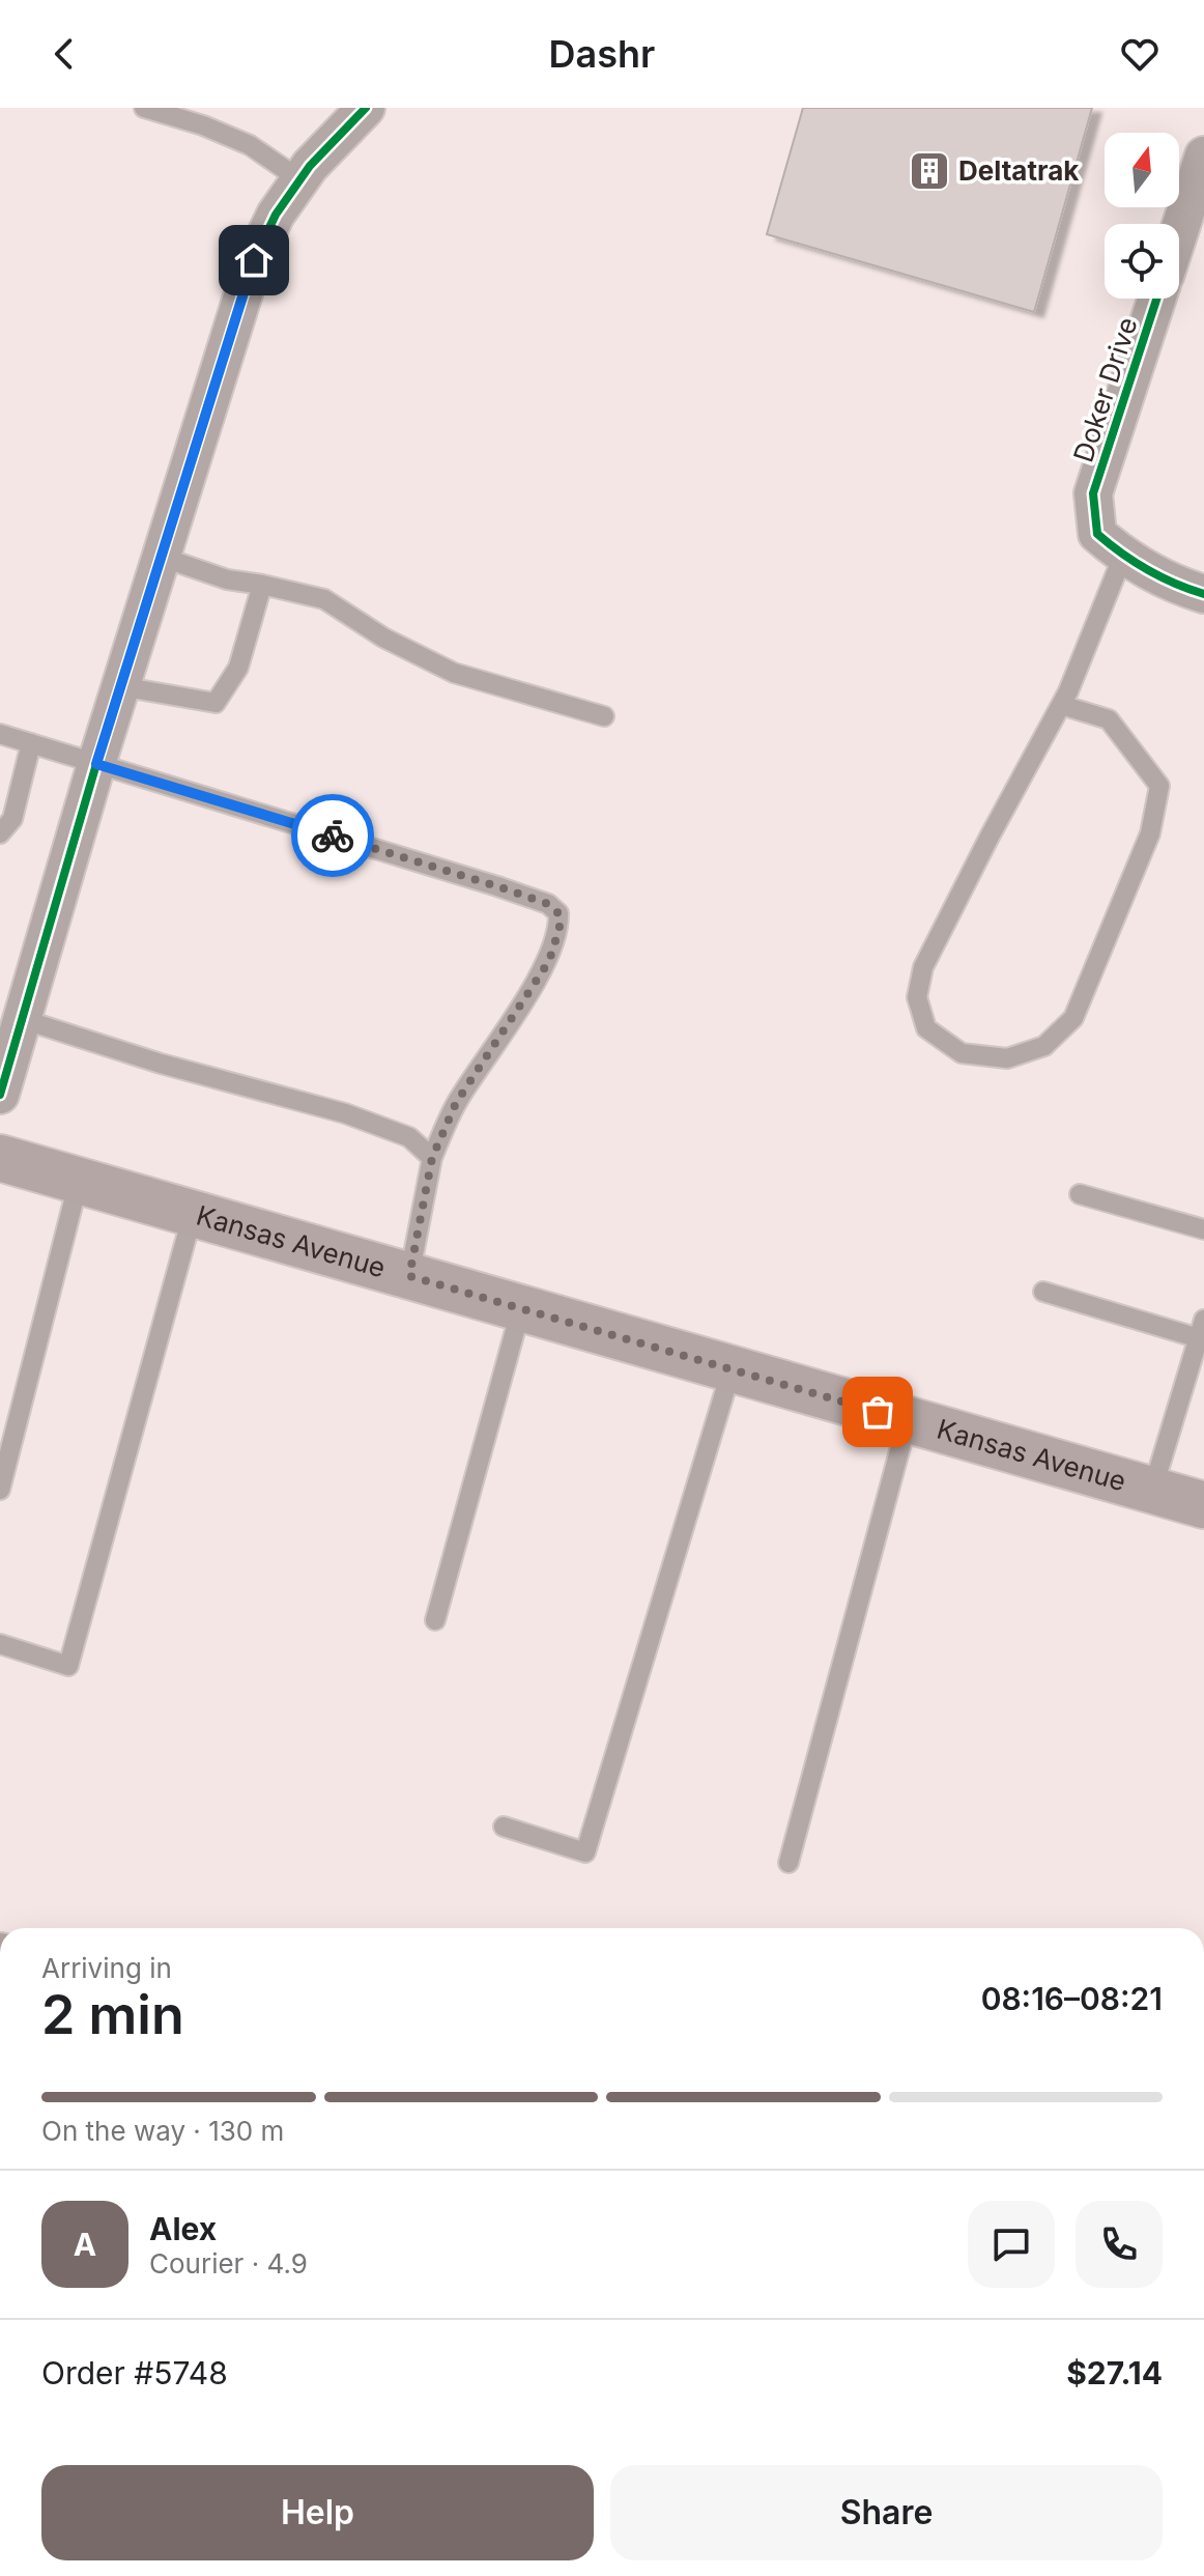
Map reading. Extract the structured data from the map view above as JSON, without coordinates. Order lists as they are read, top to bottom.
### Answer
{
  "streets": {
    "main road": ["Kansas Avenue"],
    "street": ["Doker Drive"]
  },
  "places": {
    "building": ["Deltatrak"]
  },
  "north": "top",
  "page": {
    "header": "Dashr",
    "heading": ["2 min", "Arriving in", "08:16–08:21"],
    "panel": [
      "Alex",
      "Courier · 4.9",
      "Order #5748",
      "$27.14"
    ],
    "bar": "On the way · 130 m",
    "round": "A",
    "buttons": ["Help", "Share"]
  }
}
